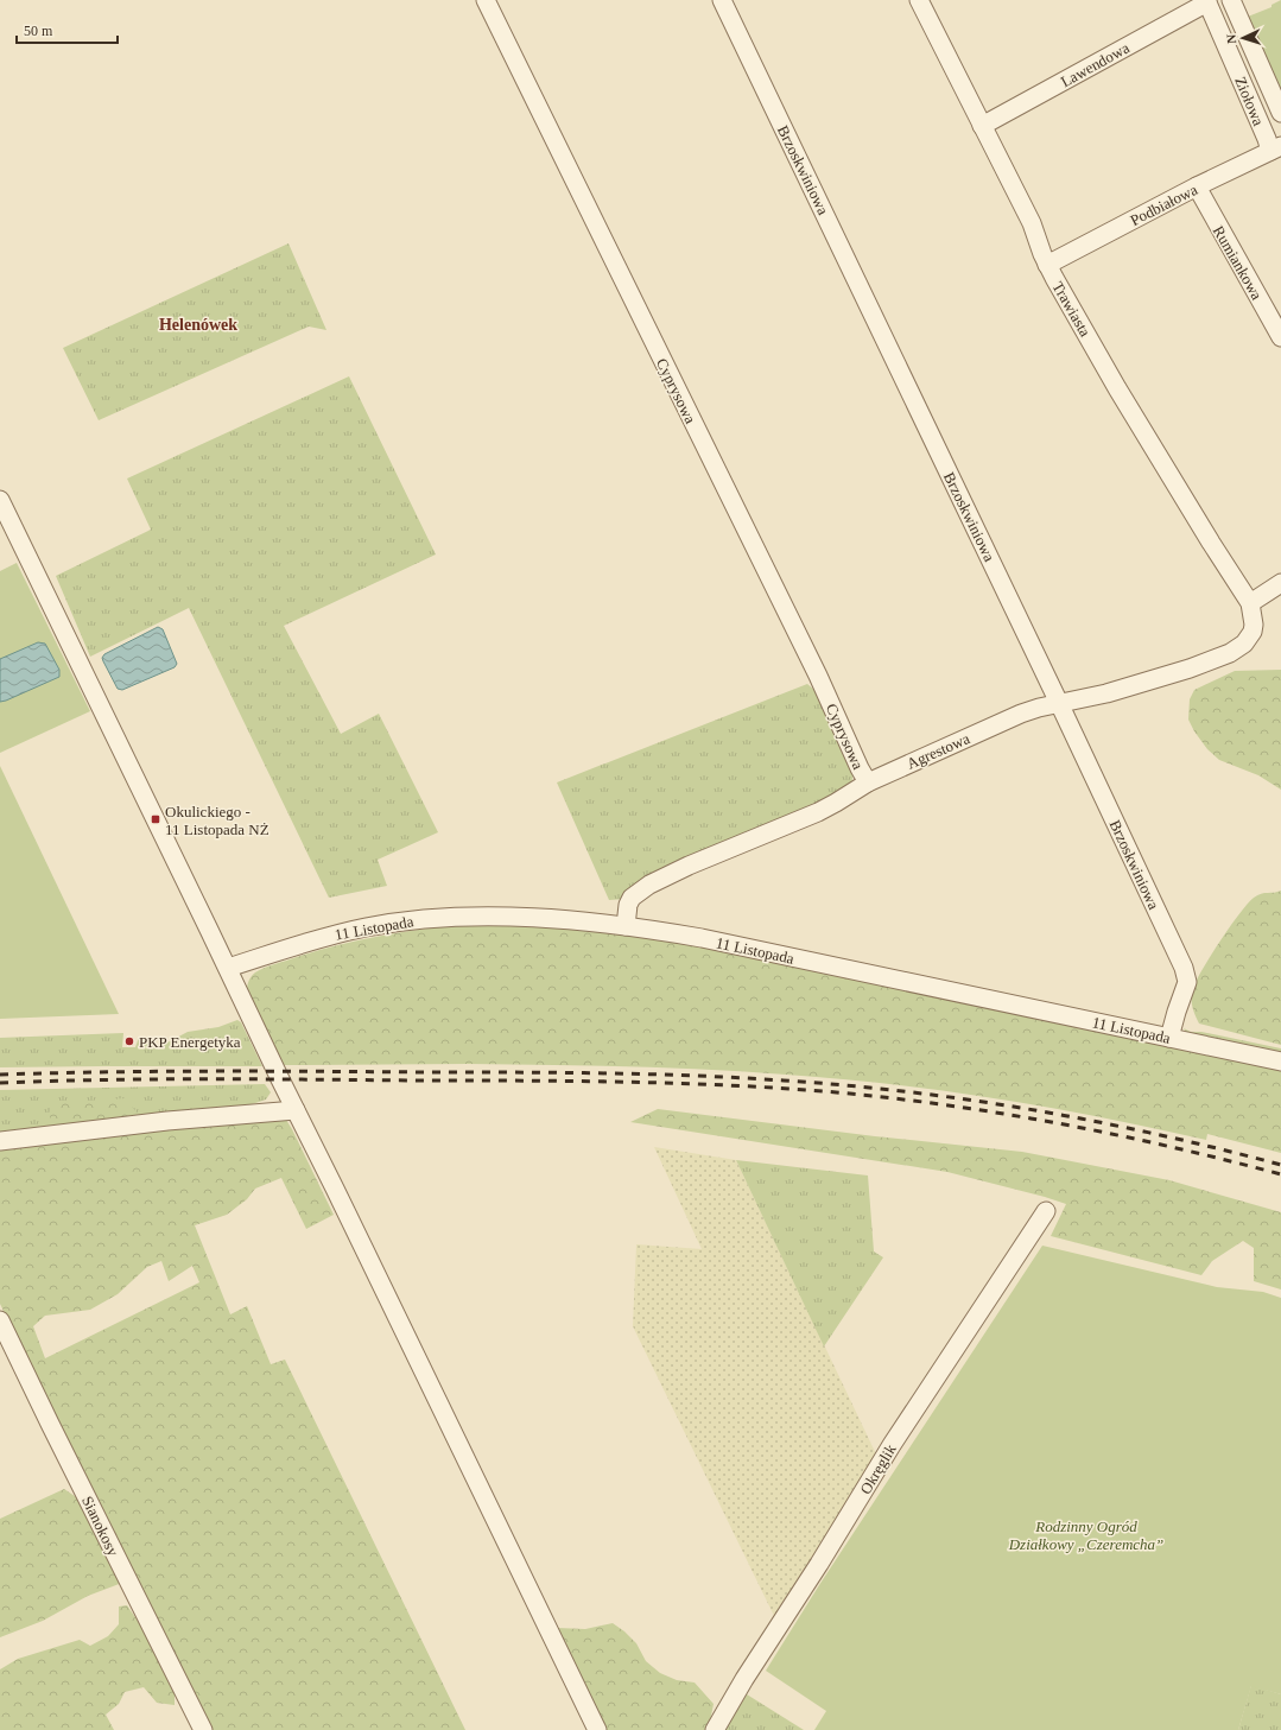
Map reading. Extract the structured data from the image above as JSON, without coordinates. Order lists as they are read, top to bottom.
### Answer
{
  "streets": {
    "street": [
      "Lawendowa",
      "Ziołowa",
      "Brzoskwiniowa",
      "Podbiałowa",
      "Rumiankowa",
      "Trawiasta",
      "Cyprysowa",
      "Agrestowa",
      "11 Listopada",
      "Okręglik",
      "Sianokosy"
    ]
  },
  "crossings": [
    ["Lawendowa", "Ziołowa"],
    ["Lawendowa", "Trawiasta"],
    ["Ziołowa", "Podbiałowa"],
    ["Brzoskwiniowa", "Agrestowa"],
    ["Brzoskwiniowa", "11 Listopada"],
    ["Podbiałowa", "Rumiankowa"],
    ["Podbiałowa", "Trawiasta"],
    ["Trawiasta", "Agrestowa"],
    ["Cyprysowa", "Agrestowa"],
    ["Agrestowa", "11 Listopada"]
  ],
  "districts": ["Helenówek"],
  "parks": ["Rodzinny Ogród Działkowy „Czeremcha”"],
  "places": {
    "transit": ["Okulickiego - 11 Listopada NŻ"],
    "other": ["PKP Energetyka"]
  },
  "scale_bar": "50 m",
  "north": "left"
}
